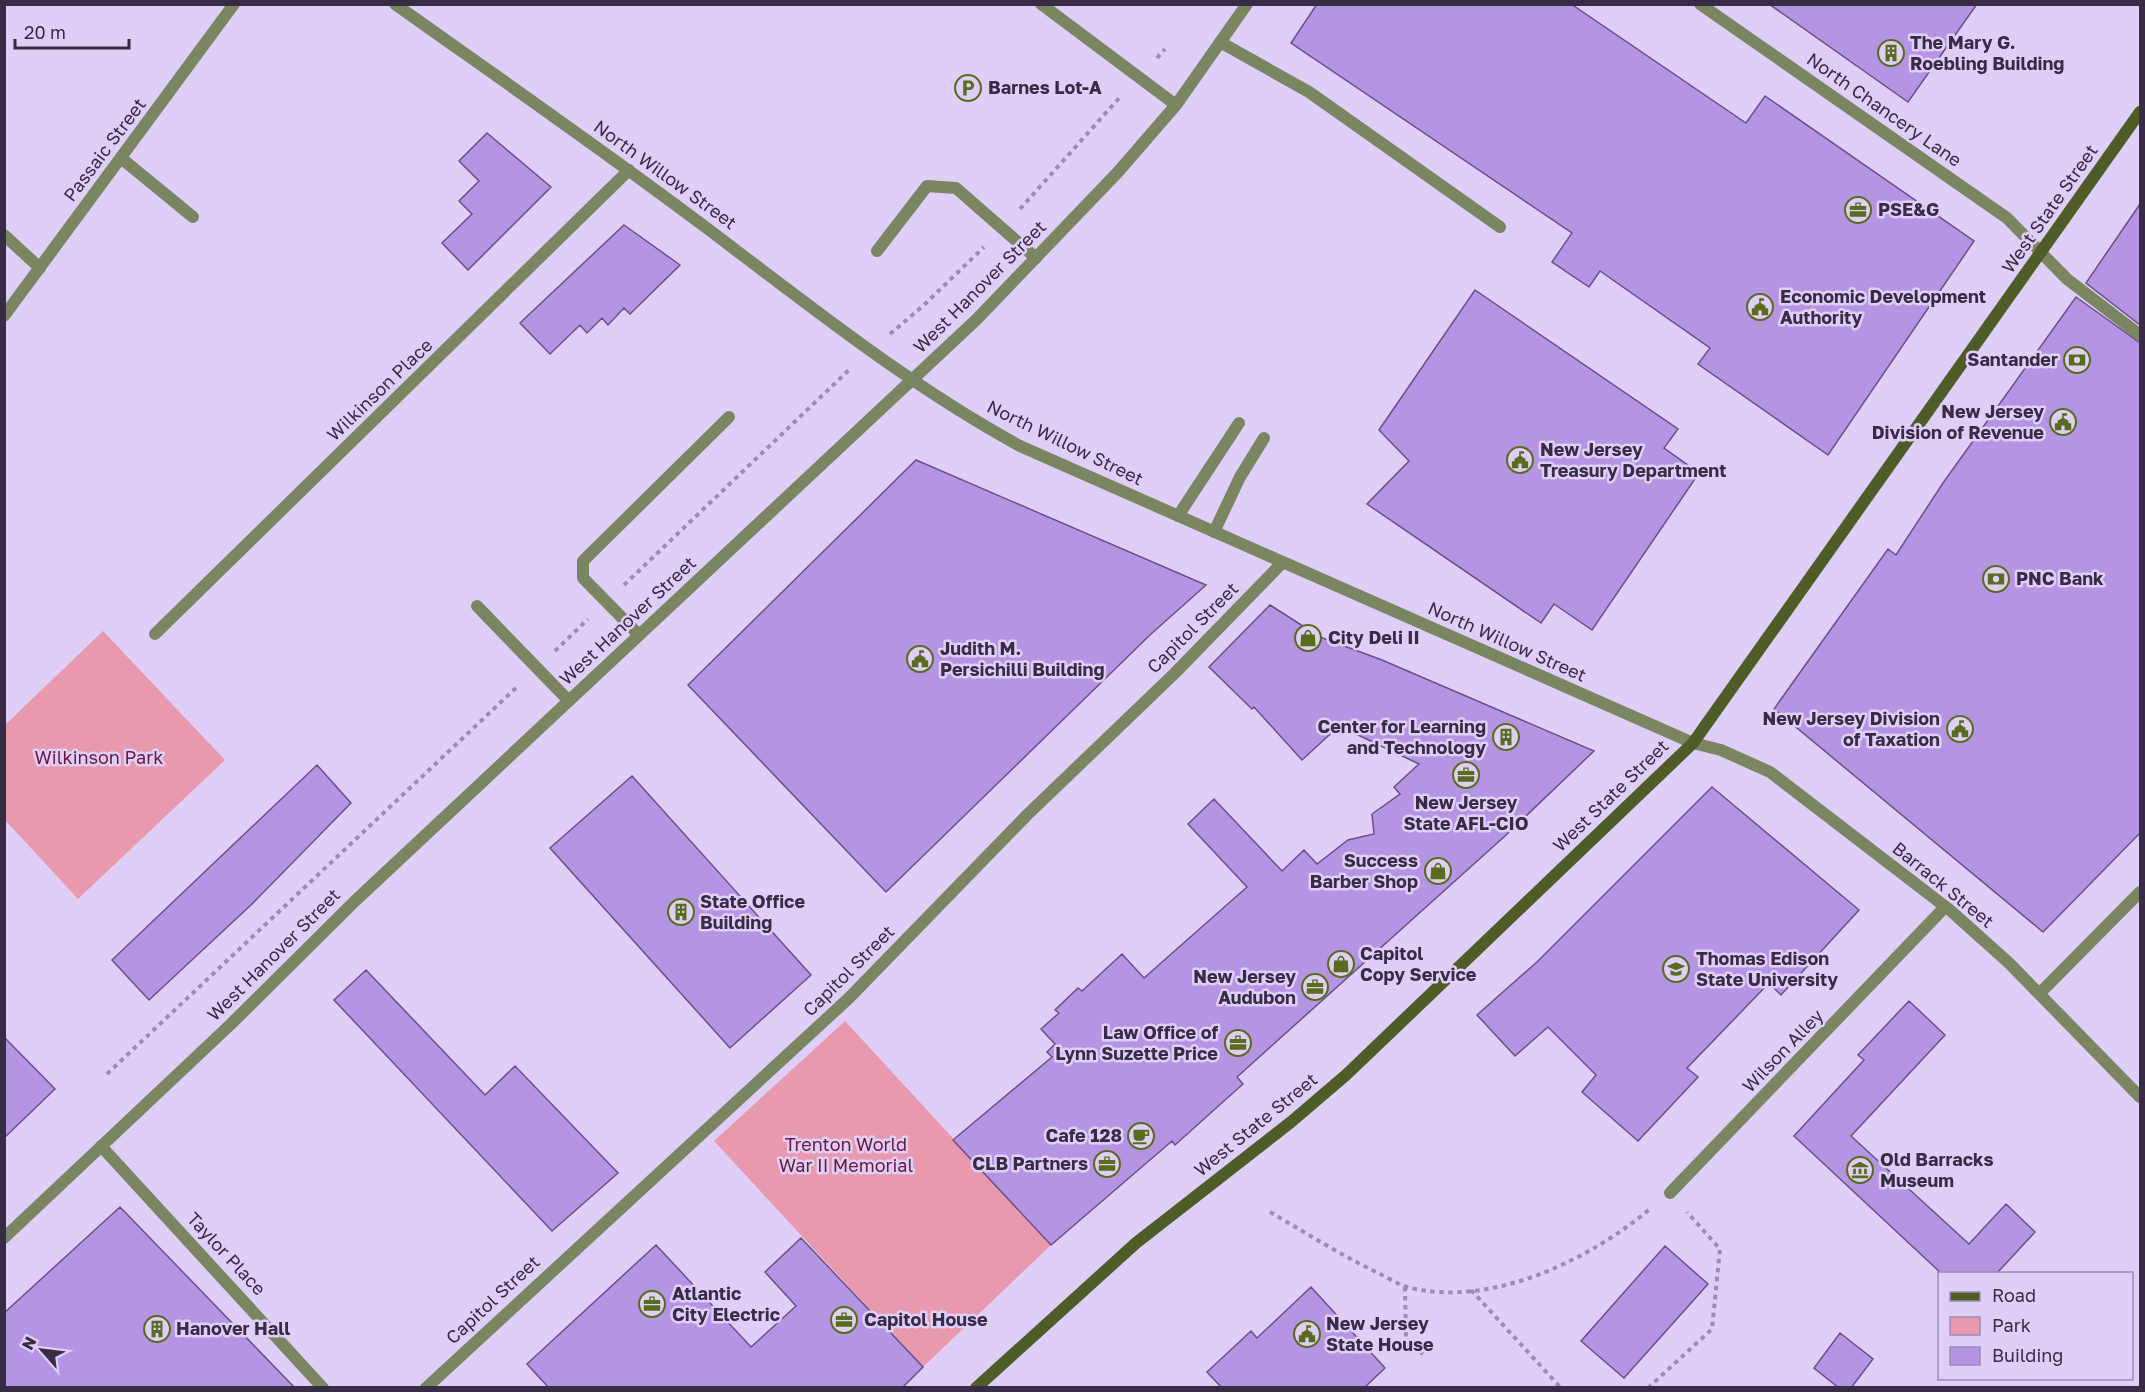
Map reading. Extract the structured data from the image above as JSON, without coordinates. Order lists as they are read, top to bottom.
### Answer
{
  "streets": {
    "street": [
      "North Chancery Lane",
      "Passaic Street",
      "North Willow Street",
      "West State Street",
      "West Hanover Street",
      "Wilkinson Place",
      "Capitol Street",
      "Barrack Street",
      "Wilson Alley",
      "Taylor Place"
    ]
  },
  "crossings": [
    ["North Chancery Lane", "West State Street"],
    ["North Willow Street", "West State Street"],
    ["North Willow Street", "West Hanover Street"],
    ["North Willow Street", "Wilkinson Place"],
    ["North Willow Street", "Capitol Street"],
    ["North Willow Street", "Barrack Street"],
    ["West State Street", "Barrack Street"],
    ["West Hanover Street", "Taylor Place"],
    ["Barrack Street", "Wilson Alley"]
  ],
  "parks": ["Wilkinson Park", "Trenton World War II Memorial"],
  "places": {
    "building": [
      "The Mary G. Roebling Building",
      "Center for Learning and Technology",
      "State Office Building",
      "Hanover Hall"
    ],
    "parking": ["Barnes Lot-A"],
    "office": [
      "PSE&G",
      "New Jersey State AFL-CIO",
      "New Jersey Audubon",
      "Law Office of Lynn Suzette Price",
      "CLB Partners",
      "Atlantic City Electric",
      "Capitol House"
    ],
    "public building": [
      "Economic Development Authority",
      "New Jersey Division of Revenue",
      "New Jersey Treasury Department",
      "Judith M. Persichilli Building",
      "New Jersey Division of Taxation",
      "New Jersey State House"
    ],
    "bank": ["Santander", "PNC Bank"],
    "shop": ["City Deli II", "Success Barber Shop", "Capitol Copy Service"],
    "school or university": ["Thomas Edison State University"],
    "cafe": ["Cafe 128"],
    "museum": ["Old Barracks Museum"]
  },
  "legend": ["Road", "Park", "Building"],
  "scale_bar": "20 m",
  "north": "top left"
}
